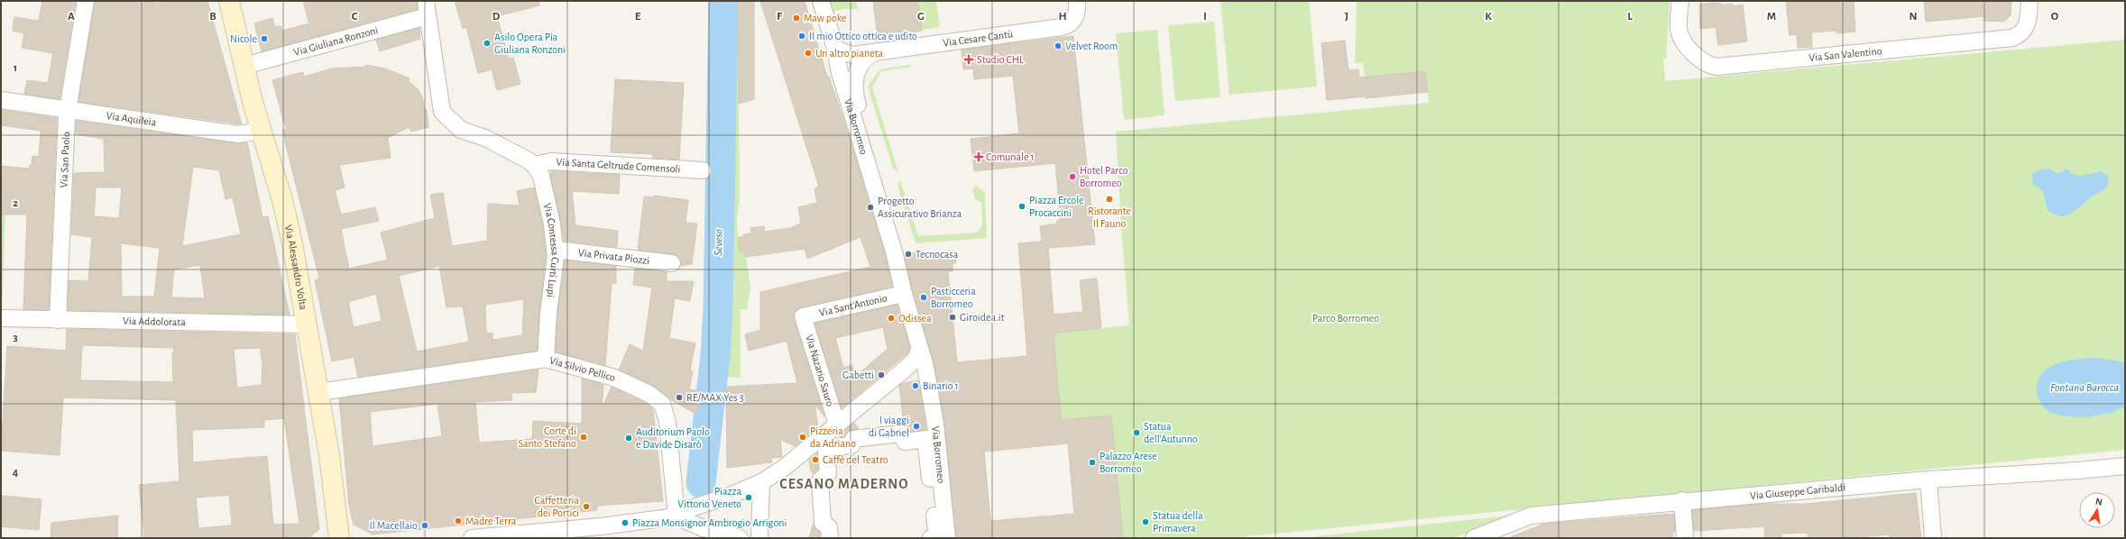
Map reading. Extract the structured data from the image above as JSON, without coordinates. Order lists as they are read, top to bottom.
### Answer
{
  "streets": {
    "street": [
      "Via Cesare Cantù",
      "Via Giuliana Ronzoni",
      "Via San Valentino",
      "Via Aquileia",
      "Via Borromeo",
      "Via San Paolo",
      "Via Santa Geltrude Comensoli",
      "Via Contessa Curti Lupi",
      "Via Privata Piozzi",
      "Via Alessandro Volta",
      "Via Sant'Antonio",
      "Via Addolorata",
      "Via Silvio Pellico",
      "Via Nazario Sauro",
      "Via Giuseppe Garibaldi"
    ]
  },
  "crossings": [
    ["Via Cesare Cantù", "Via Borromeo"],
    ["Via Giuliana Ronzoni", "Via Santa Geltrude Comensoli"],
    ["Via Giuliana Ronzoni", "Via Contessa Curti Lupi"],
    ["Via Giuliana Ronzoni", "Via Alessandro Volta"],
    ["Via Aquileia", "Via San Paolo"],
    ["Via Aquileia", "Via Alessandro Volta"],
    ["Via Borromeo", "Via Sant'Antonio"],
    ["Via San Paolo", "Via Addolorata"],
    ["Via Santa Geltrude Comensoli", "Via Contessa Curti Lupi"],
    ["Via Contessa Curti Lupi", "Via Privata Piozzi"],
    ["Via Contessa Curti Lupi", "Via Silvio Pellico"],
    ["Via Alessandro Volta", "Via Addolorata"],
    ["Via Alessandro Volta", "Via Silvio Pellico"],
    ["Via Sant'Antonio", "Via Nazario Sauro"]
  ],
  "districts": ["CESANO MADERNO"],
  "water": ["Seveso", "Fontana Barocca"],
  "parks": ["Parco Borromeo"],
  "places": {
    "other": [
      "Maw poke",
      "Il mio Ottico ottica e udito",
      "Nicole",
      "Asilo Opera Pia Giuliana Ronzoni",
      "Velvet Room",
      "Un altro pianeta",
      "Hotel Parco Borromeo",
      "Ristorante Il Fauno",
      "Piazza Ercole Procaccini",
      "Progetto Assicurativo Brianza",
      "Tecnocasa",
      "Pasticceria Borromeo",
      "Giroidea.it",
      "Odissea",
      "Gabetti",
      "Binario 1",
      "RE/MAX Yes 3",
      "I viaggi di Gabriel",
      "Statua dell'Autunno",
      "Corte di Santo Stefano",
      "Pizzeria da Adriano",
      "Auditorium Paolo e Davide Disarò",
      "Caffè del Teatro",
      "Palazzo Arese Borromeo",
      "Piazza Vittorio Veneto",
      "Caffetteria dei Portici",
      "Madre Terra",
      "Statua della Primavera",
      "Piazza Monsignor Ambrogio Arrigoni",
      "Il Macellaio"
    ],
    "health": ["Studio CHL", "Comunale 1"]
  },
  "north": "top",
  "grid": {
    "columns": [
      "A",
      "B",
      "C",
      "D",
      "E",
      "F",
      "G",
      "H",
      "I",
      "J",
      "K",
      "L",
      "M",
      "N",
      "O"
    ],
    "rows": [
      "1",
      "2",
      "3",
      "4"
    ]
  }
}
